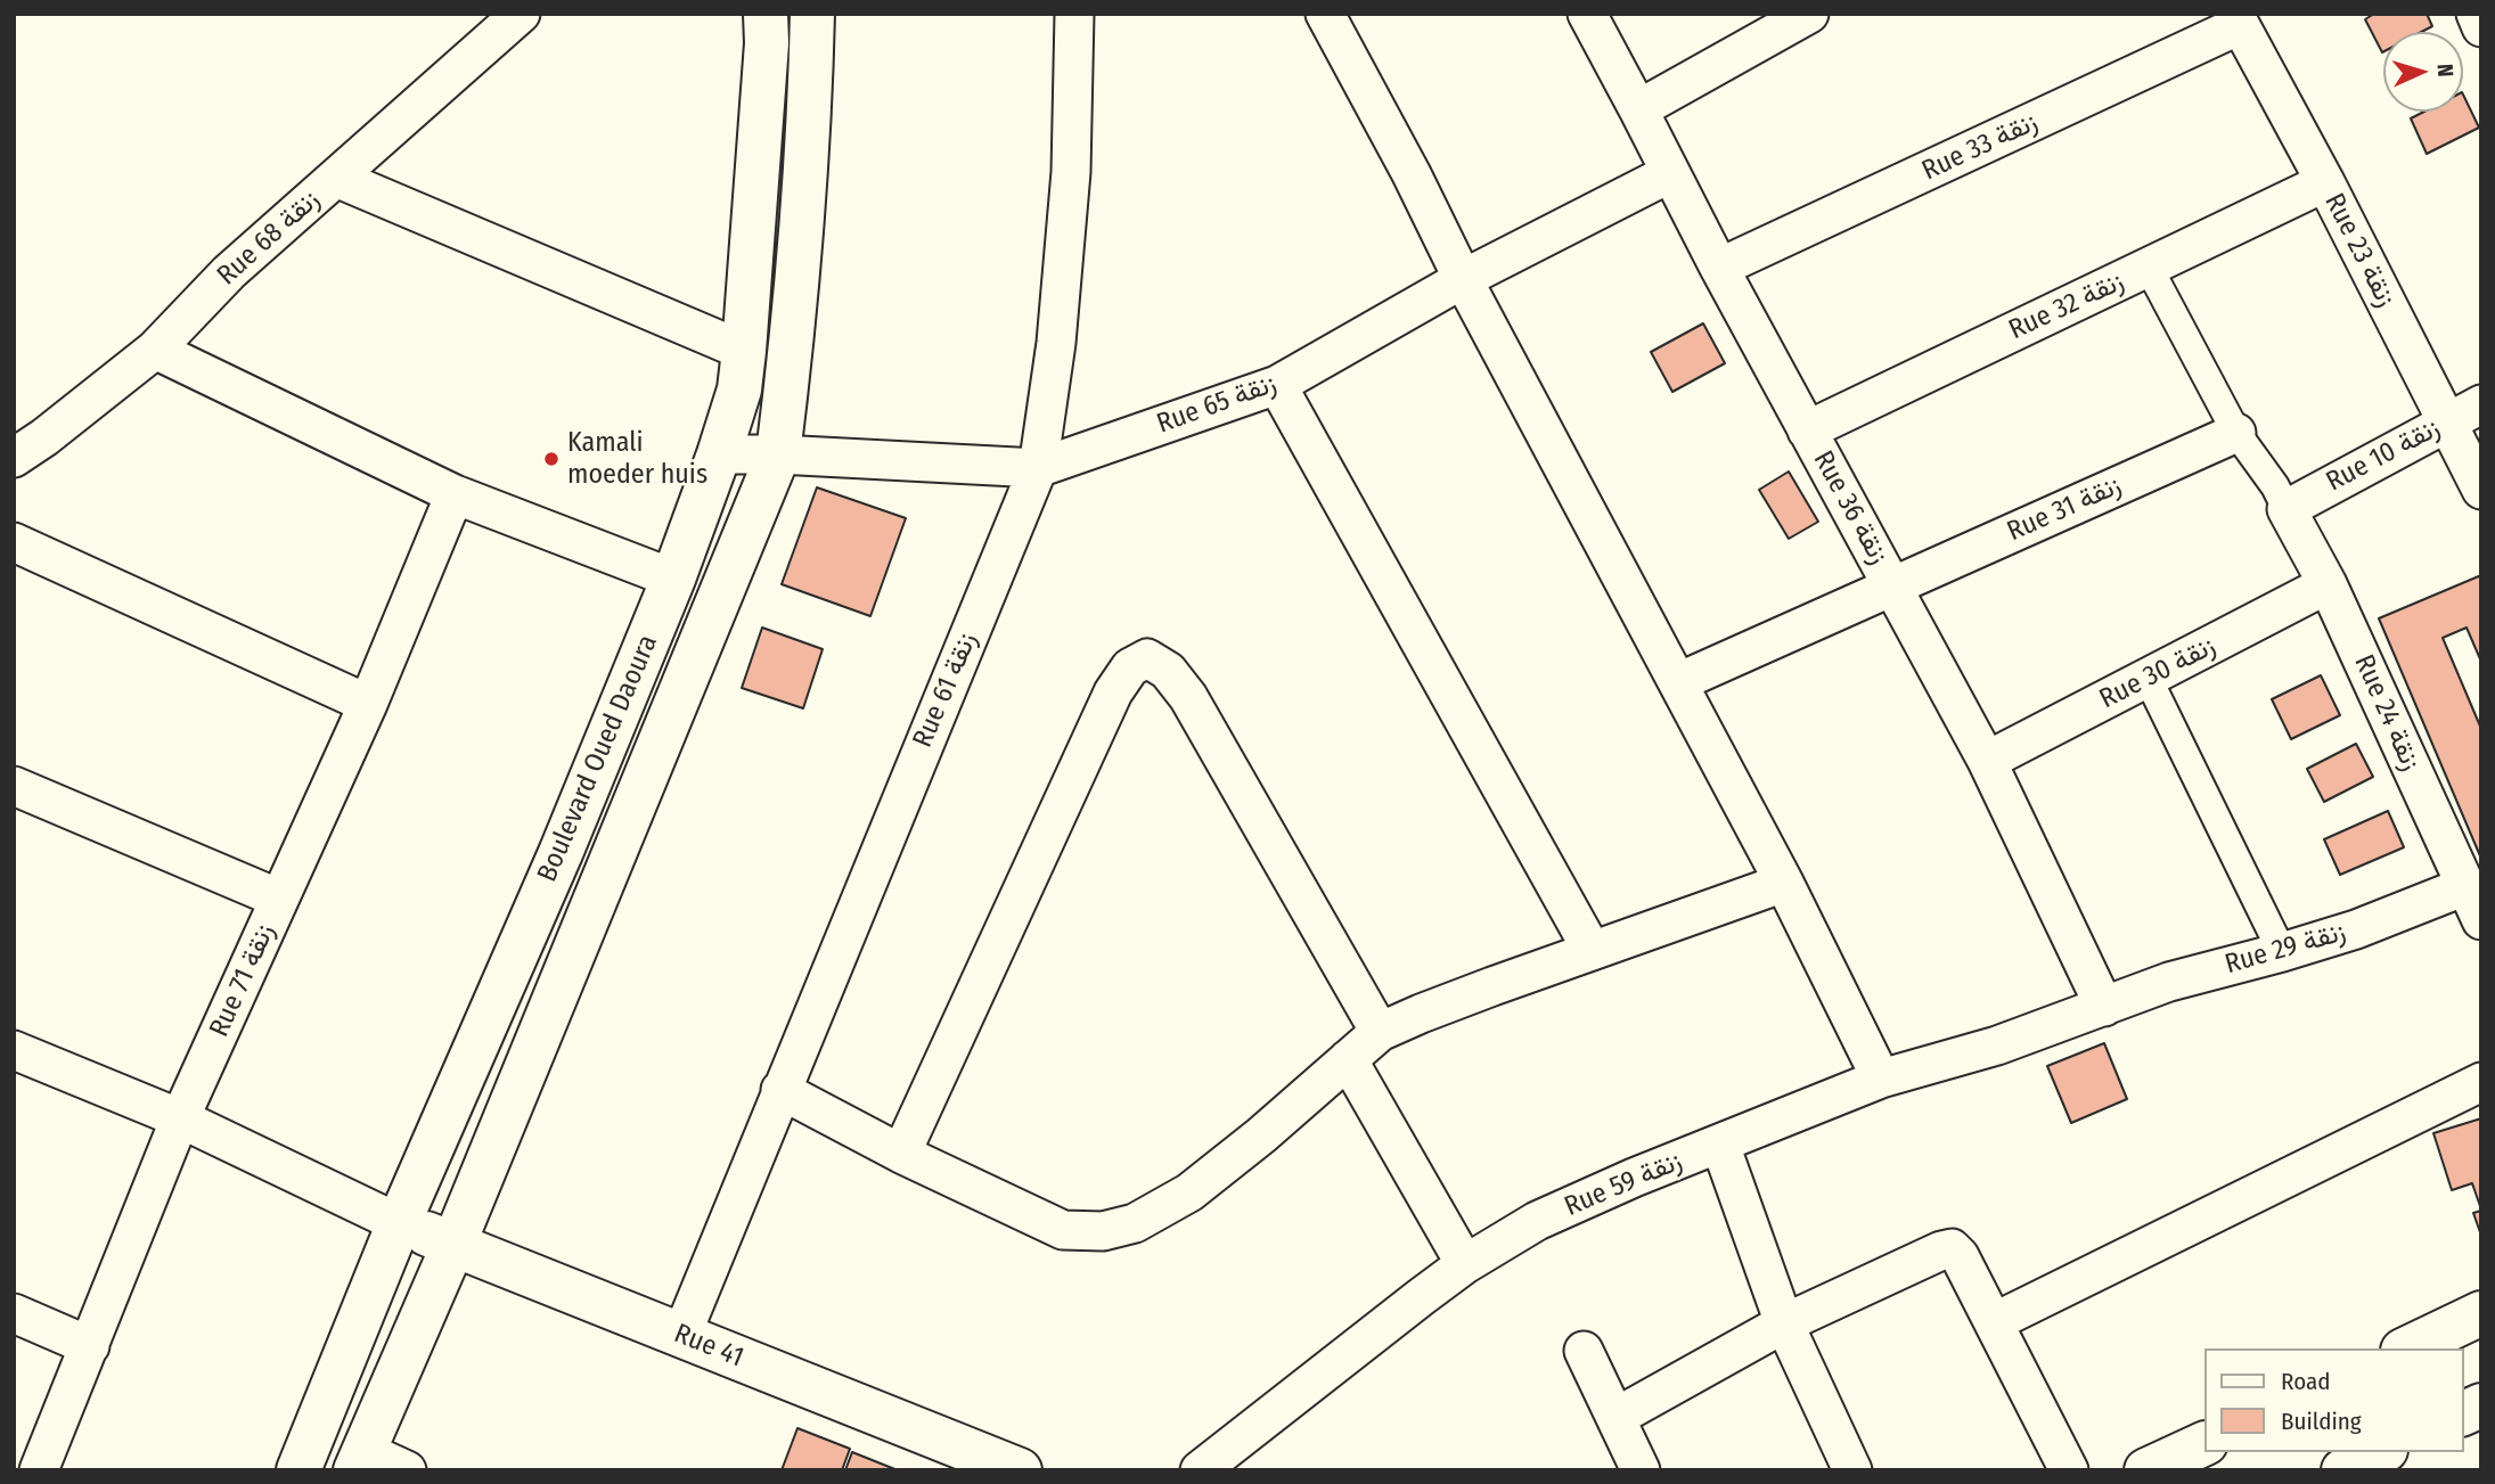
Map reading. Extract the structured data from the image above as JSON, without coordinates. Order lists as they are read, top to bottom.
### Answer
{
  "streets": {
    "street": [
      "Rue 33 زنقة",
      "Rue 68 زنقة",
      "Rue 23 زنقة",
      "Rue 32 زنقة",
      "Rue 65 زنقة",
      "Rue 10 زنقة",
      "Rue 36 زنقة",
      "Rue 31 زنقة",
      "Rue 30 زنقة",
      "Rue 61 زنقة",
      "Rue 24 زنقة",
      "Boulevard Oued Daoura",
      "Rue 29 زنقة",
      "Rue 71 زنقة",
      "Rue 59 زنقة",
      "Rue 41"
    ]
  },
  "crossings": [
    ["Rue 33 زنقة", "Rue 23 زنقة"],
    ["Rue 33 زنقة", "Rue 36 زنقة"],
    ["Rue 23 زنقة", "Rue 32 زنقة"],
    ["Rue 23 زنقة", "Rue 10 زنقة"],
    ["Rue 32 زنقة", "Rue 36 زنقة"],
    ["Rue 65 زنقة", "Rue 36 زنقة"],
    ["Rue 65 زنقة", "Rue 61 زنقة"],
    ["Rue 65 زنقة", "Boulevard Oued Daoura"],
    ["Rue 10 زنقة", "Rue 24 زنقة"],
    ["Rue 36 زنقة", "Rue 31 زنقة"],
    ["Rue 36 زنقة", "Rue 30 زنقة"],
    ["Rue 36 زنقة", "Rue 29 زنقة"],
    ["Rue 36 زنقة", "Rue 59 زنقة"],
    ["Rue 30 زنقة", "Rue 24 زنقة"],
    ["Rue 61 زنقة", "Rue 41"],
    ["Rue 24 زنقة", "Rue 29 زنقة"],
    ["Boulevard Oued Daoura", "Rue 41"],
    ["Rue 29 زنقة", "Rue 59 زنقة"]
  ],
  "places": ["Kamali moeder huis"],
  "legend": ["Road", "Building"],
  "north": "right"
}
